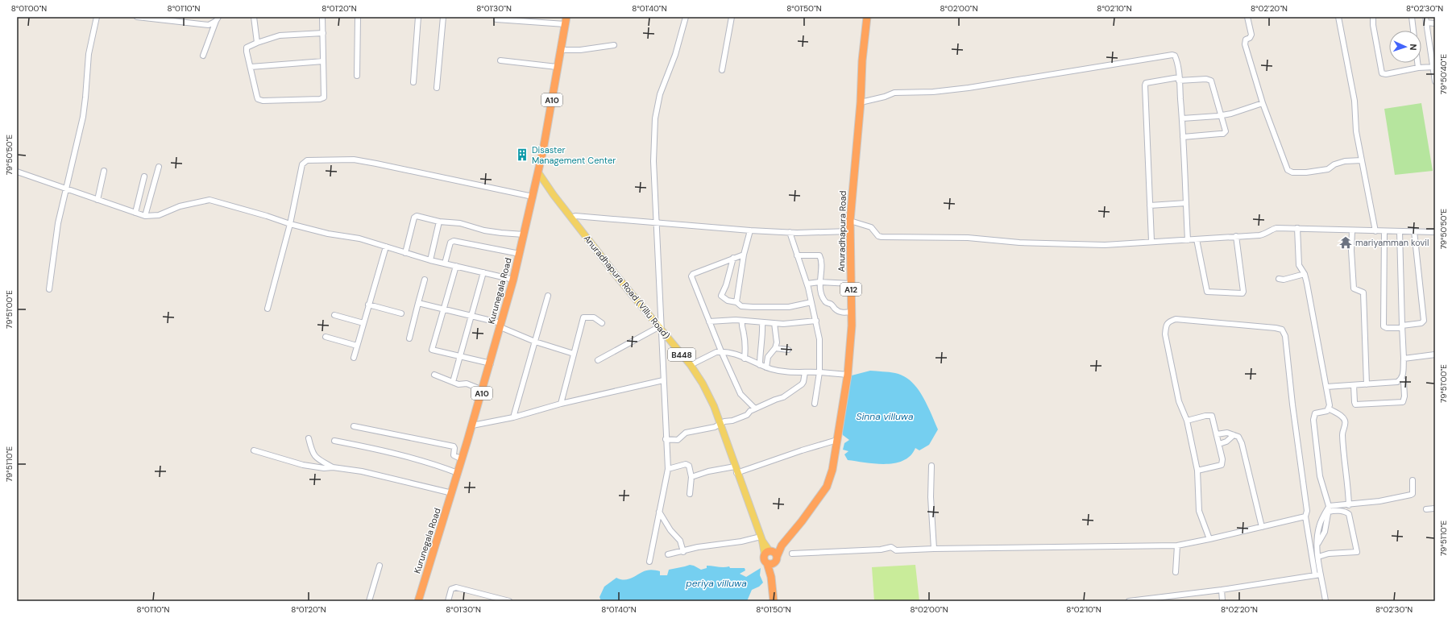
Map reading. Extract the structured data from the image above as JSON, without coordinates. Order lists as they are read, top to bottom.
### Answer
{
  "streets": {
    "highway": [
      "A10",
      "Anuradhapura Road",
      "A12",
      "Kurunegala Road"
    ],
    "main road": ["Anuradhapura Road (Villu Road)", "B448"]
  },
  "crossings": [
    ["Anuradhapura Road", "Anuradhapura Road (Villu Road)"],
    ["Anuradhapura Road (Villu Road)", "Kurunegala Road"]
  ],
  "water": ["Sinna villuwa", "periya villuwa"],
  "places": {
    "building": ["Disaster Management Center"],
    "temple": ["mariyamman kovil"]
  },
  "north": "right",
  "coordinates": [
    "8°01'00\"N",
    "8°01'10\"N",
    "8°01'20\"N",
    "8°01'30\"N",
    "8°01'40\"N",
    "8°01'50\"N",
    "8°02'00\"N",
    "8°02'10\"N",
    "8°02'20\"N",
    "8°02'30\"N",
    "79°50'40\"E",
    "79°50'50\"E",
    "79°51'00\"E",
    "79°51'10\"E"
  ]
}
